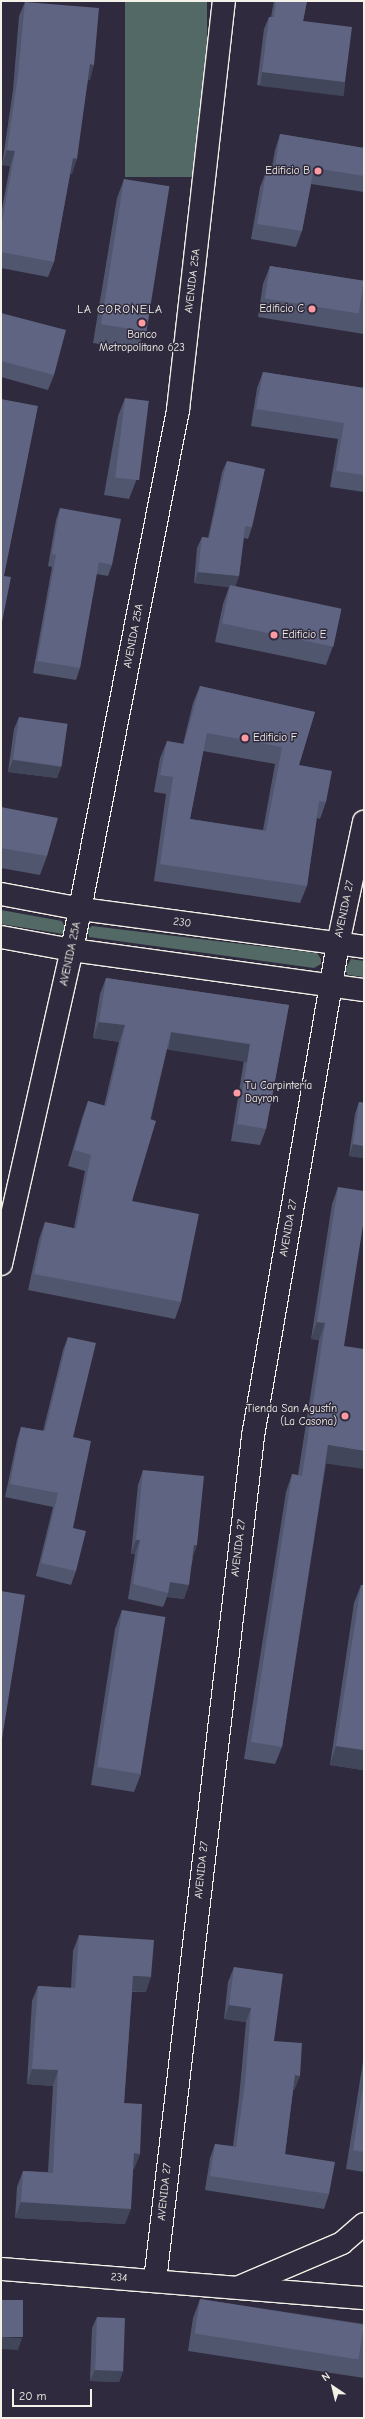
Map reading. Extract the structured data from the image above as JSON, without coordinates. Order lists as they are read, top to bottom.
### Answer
{
  "streets": {
    "street": [
      "AVENIDA 25A",
      "AVENIDA 27",
      "230",
      "234"
    ]
  },
  "crossings": [
    ["AVENIDA 25A", "230"],
    ["AVENIDA 27", "230"],
    ["AVENIDA 27", "234"]
  ],
  "districts": ["LA CORONELA"],
  "places": [
    "Edificio B",
    "Edificio C",
    "Banco Metropolitano 623",
    "Edificio E",
    "Edificio F",
    "Tu Carpintería Dayron",
    "Tienda San Agustín (La Casona)"
  ],
  "scale_bar": "20 m",
  "north": "top left"
}
